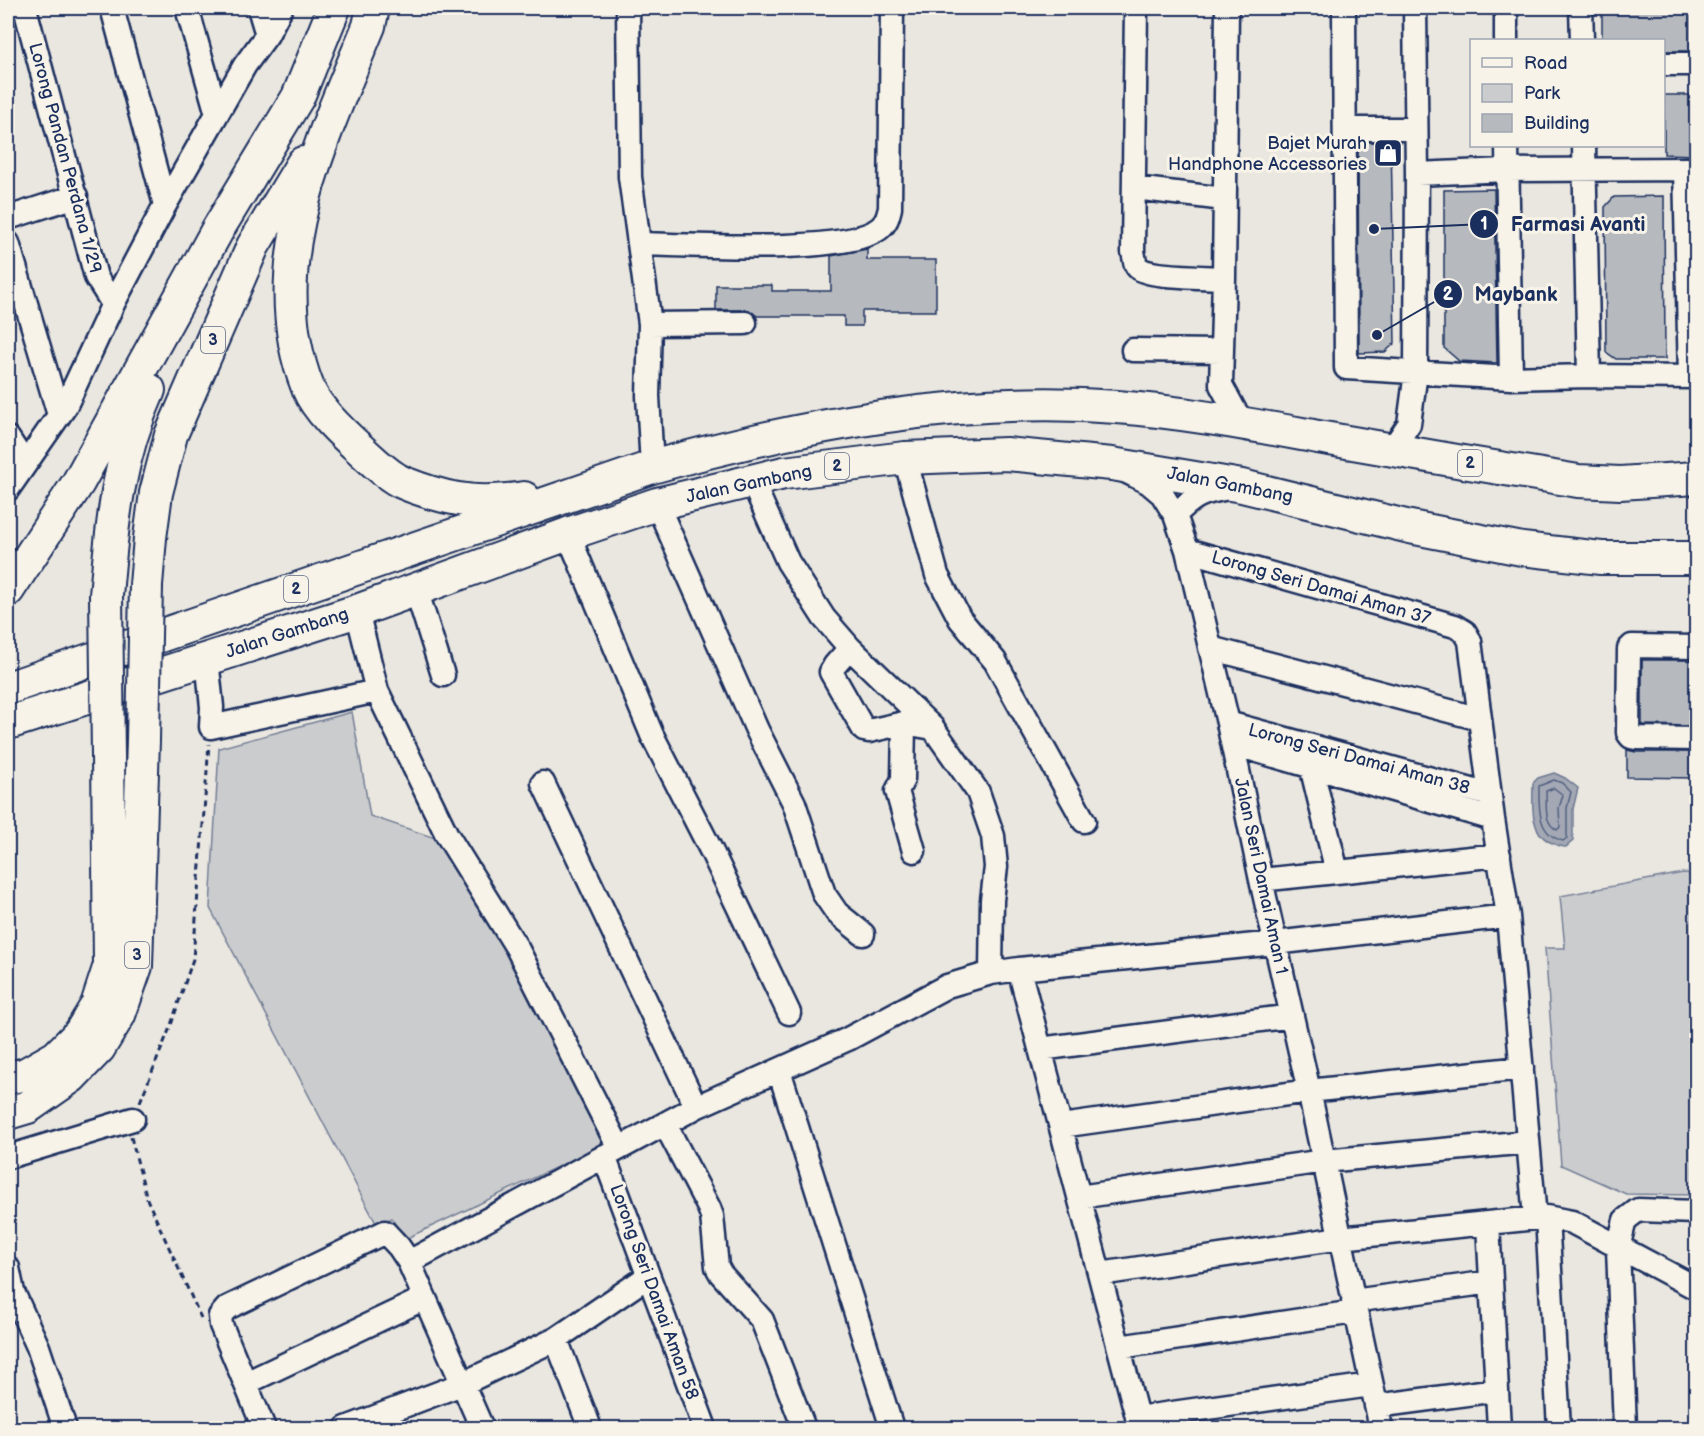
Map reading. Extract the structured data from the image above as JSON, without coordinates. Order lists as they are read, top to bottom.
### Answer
{
  "streets": {
    "highway": ["3", "2", "Jalan Gambang"],
    "street": [
      "Lorong Pandan Perdana 1/29",
      "Lorong Seri Damai Aman 37",
      "Lorong Seri Damai Aman 38",
      "Jalan Seri Damai Aman 1",
      "Lorong Seri Damai Aman 58"
    ]
  },
  "crossings": [
    ["Jalan Gambang", "Jalan Seri Damai Aman 1"],
    ["Jalan Gambang", "Lorong Seri Damai Aman 58"],
    ["Lorong Seri Damai Aman 37", "Jalan Seri Damai Aman 1"],
    ["Lorong Seri Damai Aman 38", "Jalan Seri Damai Aman 1"]
  ],
  "places": {
    "shop": ["Bajet Murah Handphone Accessories"],
    "other": ["Farmasi Avanti", "Maybank"]
  },
  "legend": ["Road", "Park", "Building"]
}
